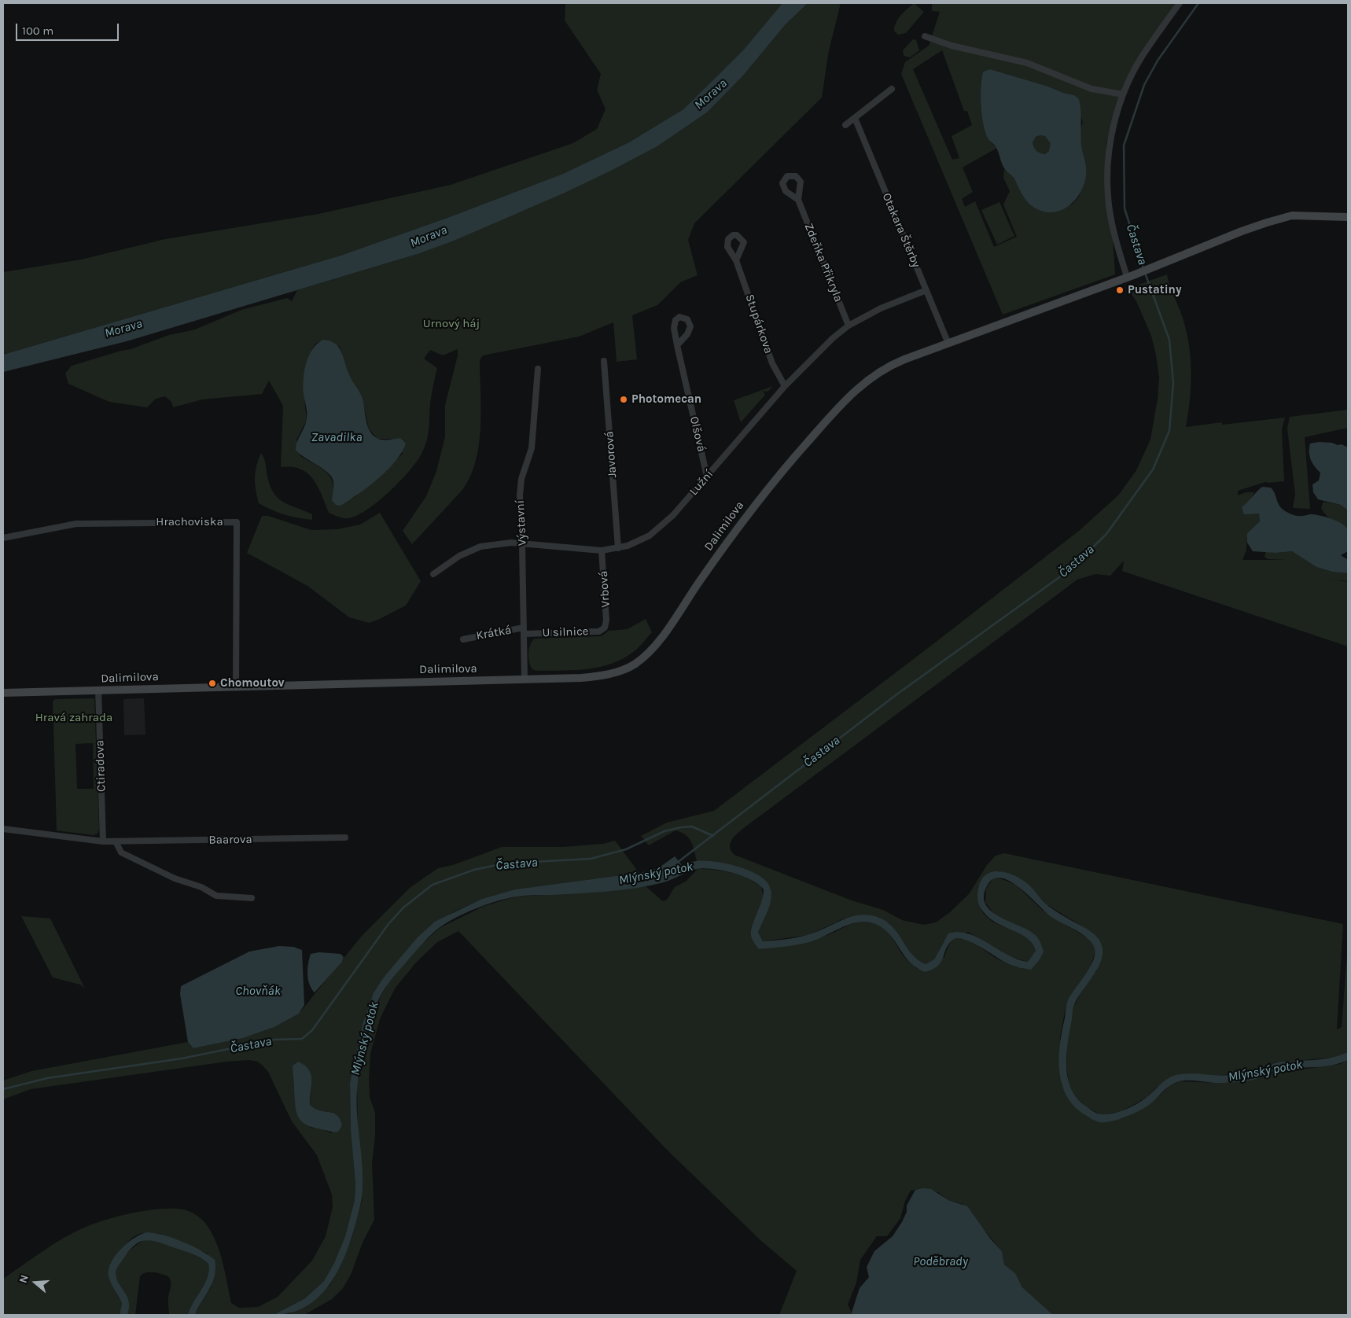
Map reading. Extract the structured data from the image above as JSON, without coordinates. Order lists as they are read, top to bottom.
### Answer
{
  "streets": {
    "main road": ["Dalimilova"],
    "street": [
      "Otakara Štěrby",
      "Zdeňka Přikryla",
      "Stupárkova",
      "Olšová",
      "Javorová",
      "Lužní",
      "Hrachoviska",
      "Výstavní",
      "Vrbová",
      "U silnice",
      "Krátká",
      "Ctiradova",
      "Baarova"
    ]
  },
  "crossings": [
    ["Otakara Štěrby", "Lužní"],
    ["Otakara Štěrby", "Dalimilova"],
    ["Zdeňka Přikryla", "Lužní"],
    ["Stupárkova", "Lužní"],
    ["Olšová", "Lužní"],
    ["Javorová", "Lužní"],
    ["Lužní", "Výstavní"],
    ["Lužní", "Vrbová"],
    ["Hrachoviska", "Dalimilova"],
    ["Výstavní", "Dalimilova"],
    ["Výstavní", "U silnice"],
    ["Výstavní", "Krátká"],
    ["Dalimilova", "Ctiradova"],
    ["Vrbová", "U silnice"],
    ["U silnice", "Krátká"],
    ["Ctiradova", "Baarova"]
  ],
  "water": [
    "Morava",
    "Častava",
    "Zavadilka",
    "Mlýnský potok",
    "Chovňák",
    "Poděbrady"
  ],
  "parks": ["Urnový háj", "Hravá zahrada"],
  "places": ["Pustatiny", "Photomecan", "Chomoutov"],
  "scale_bar": "100 m",
  "north": "left"
}
